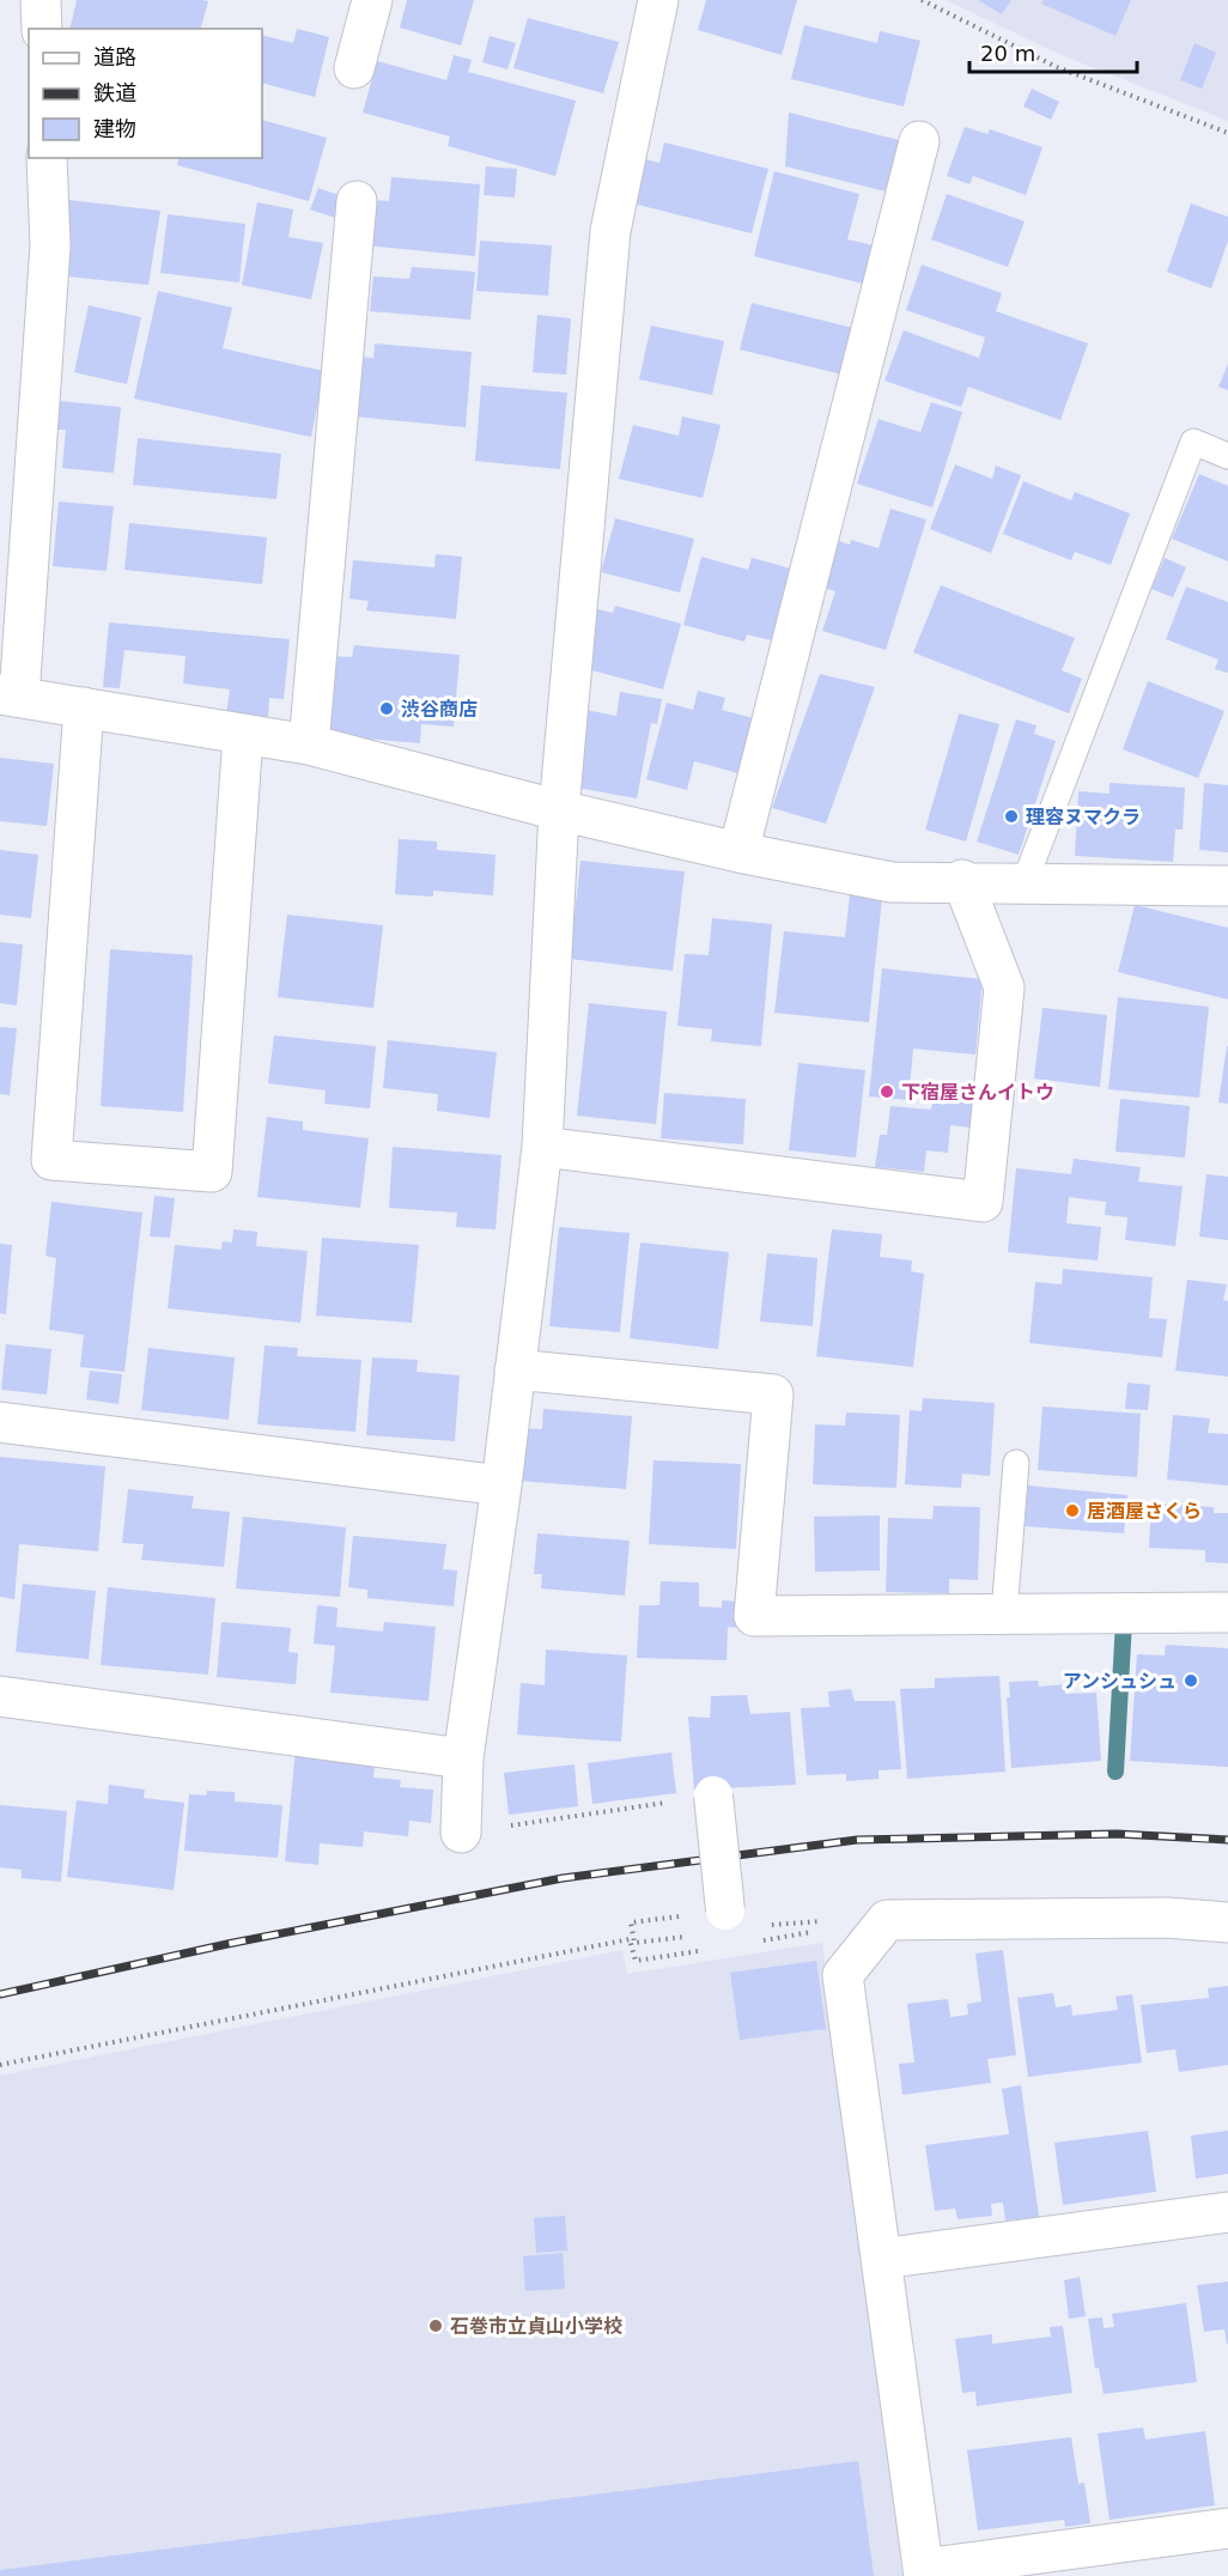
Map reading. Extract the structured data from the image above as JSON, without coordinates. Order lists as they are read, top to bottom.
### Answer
{
  "places": [
    "渋谷商店",
    "理容ヌマクラ",
    "下宿屋さんイトウ",
    "居酒屋さくら",
    "アンシュシュ",
    "石巻市立貞山小学校"
  ],
  "legend": ["道路", "鉄道", "建物"],
  "scale_bar": "20 m"
}
